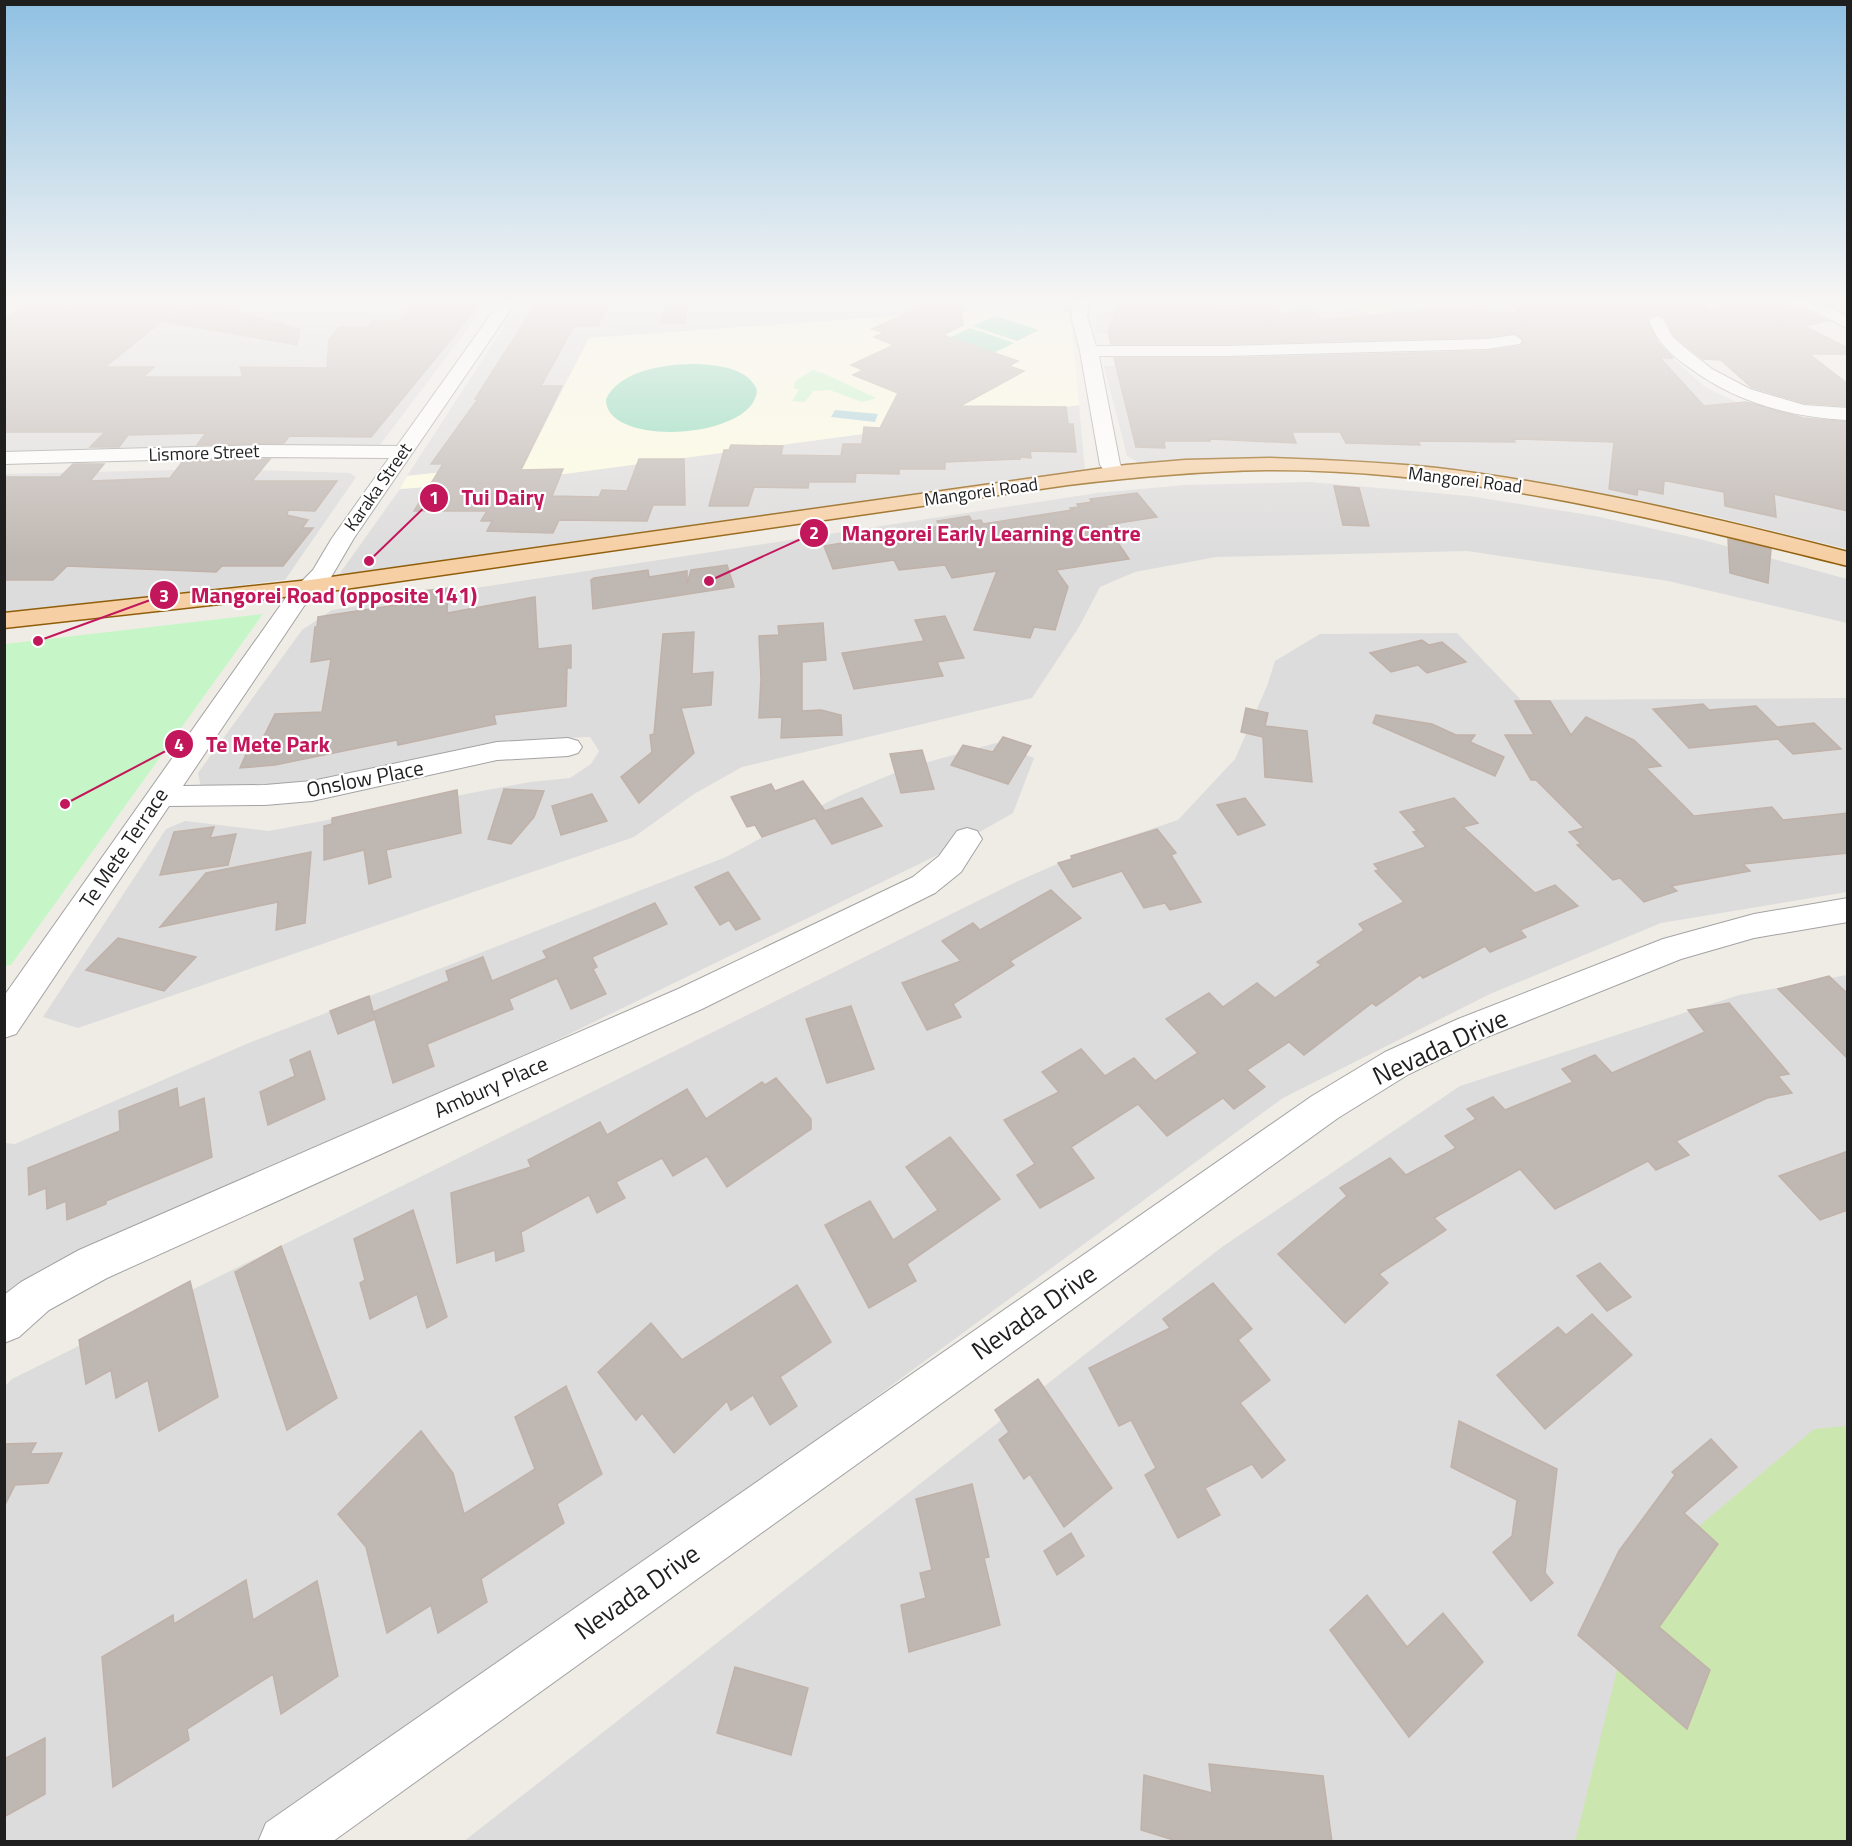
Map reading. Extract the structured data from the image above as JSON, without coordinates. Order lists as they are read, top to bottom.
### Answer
{
  "streets": {
    "main road": ["Mangorei Road"],
    "street": [
      "Lismore Street",
      "Karaka Street",
      "Onslow Place",
      "Te Mete Terrace",
      "Nevada Drive",
      "Ambury Place"
    ]
  },
  "crossings": [
    ["Lismore Street", "Karaka Street"],
    ["Mangorei Road", "Karaka Street"],
    ["Mangorei Road", "Te Mete Terrace"],
    ["Karaka Street", "Te Mete Terrace"],
    ["Onslow Place", "Te Mete Terrace"]
  ],
  "places": [
    "Tui Dairy",
    "Mangorei Early Learning Centre",
    "Mangorei Road (opposite 141)",
    "Te Mete Park"
  ]
}
